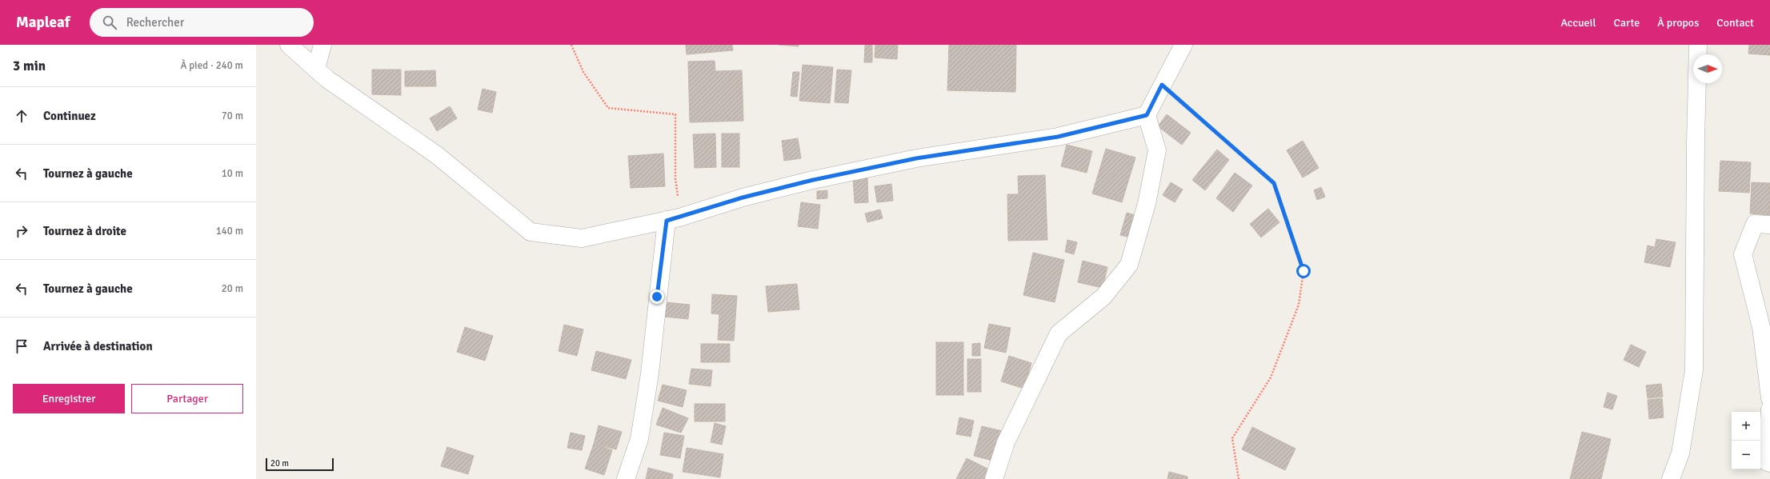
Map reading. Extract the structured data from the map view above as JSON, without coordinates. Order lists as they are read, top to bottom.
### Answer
{
  "scale_bar": "20 m",
  "north": "right",
  "page": {
    "header": "Mapleaf",
    "search": "Rechercher",
    "nav": [
      "Accueil",
      "Carte",
      "À propos",
      "Contact"
    ],
    "heading": ["3 min", "À pied · 240 m"],
    "list": [
      ["Continuez", "70 m"],
      ["Tournez à gauche", "10 m"],
      ["Tournez à droite", "140 m"],
      ["Tournez à gauche", "20 m"],
      "Arrivée à destination"
    ],
    "buttons": ["Enregistrer", "Partager"],
    "map_buttons": ["+", "−"],
    "scale": "20 m"
  }
}
